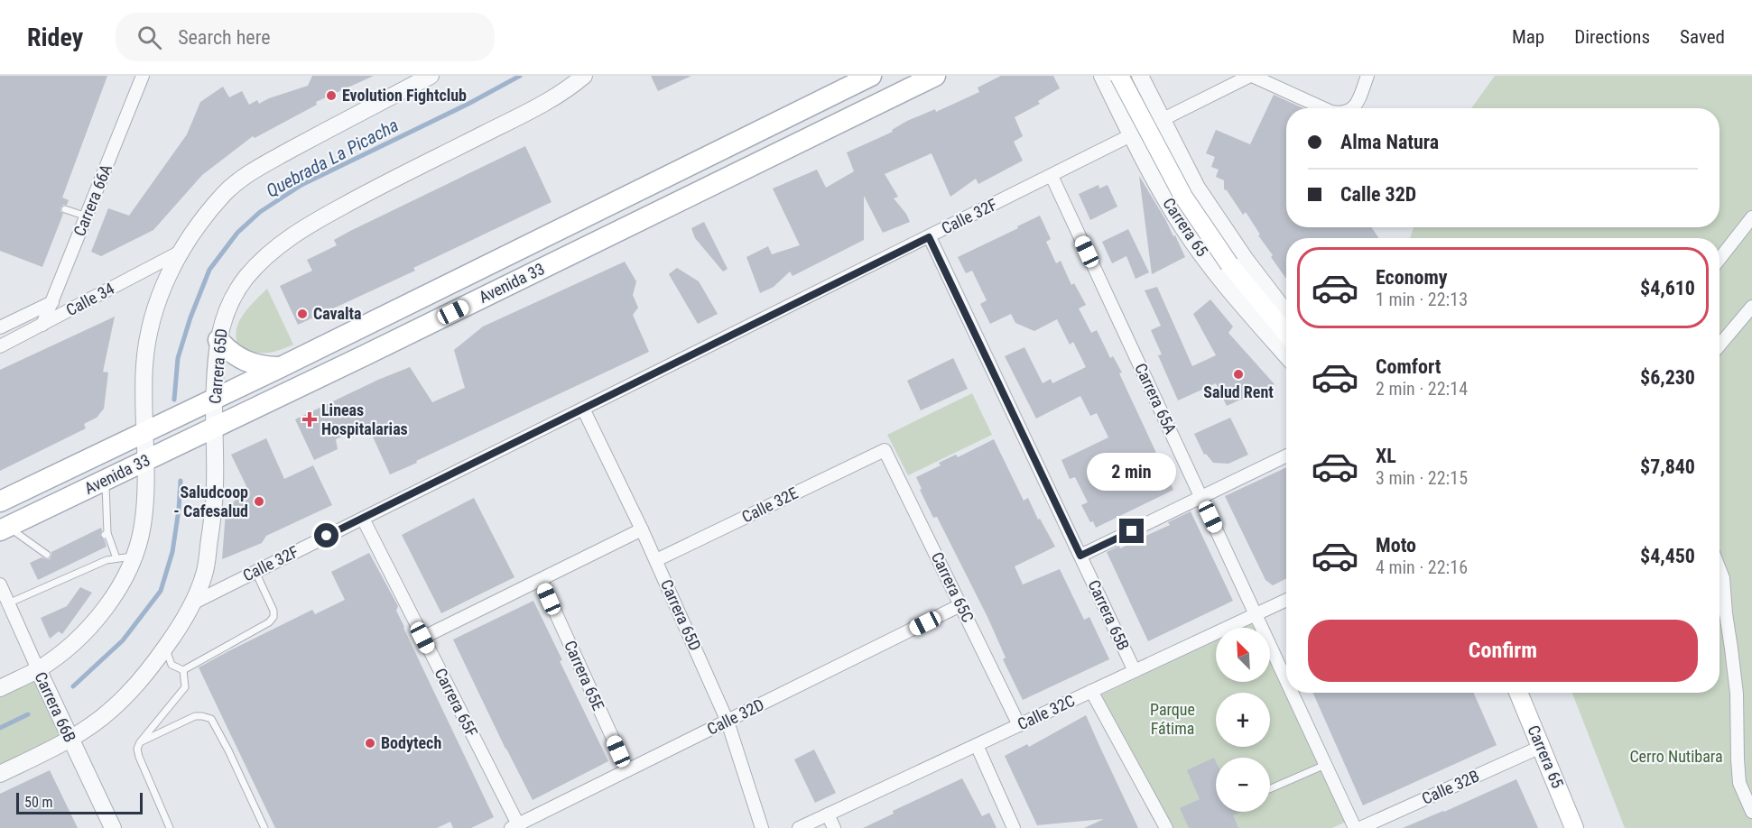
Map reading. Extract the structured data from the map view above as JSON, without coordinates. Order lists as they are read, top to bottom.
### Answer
{
  "streets": {
    "main road": ["Carrera 65", "Avenida 33"],
    "street": [
      "Carrera 66A",
      "Calle 32F",
      "Calle 34",
      "Carrera 65D",
      "Carrera 65A",
      "Calle 32E",
      "Carrera 65C",
      "Carrera 65B",
      "Carrera 65E",
      "Carrera 65F",
      "Carrera 66B",
      "Calle 32C",
      "Calle 32D",
      "Calle 32B"
    ]
  },
  "crossings": [
    ["Carrera 66A", "Calle 34"],
    ["Calle 32F", "Carrera 65"],
    ["Calle 32F", "Carrera 65D"],
    ["Calle 32F", "Carrera 65A"],
    ["Calle 32F", "Carrera 65B"],
    ["Calle 32F", "Carrera 65F"],
    ["Carrera 65", "Calle 32B"],
    ["Avenida 33", "Carrera 65D"],
    ["Carrera 65D", "Calle 32E"],
    ["Carrera 65D", "Carrera 66B"],
    ["Carrera 65D", "Calle 32D"],
    ["Carrera 65A", "Calle 32C"],
    ["Calle 32E", "Carrera 65C"],
    ["Carrera 65C", "Calle 32C"],
    ["Carrera 65C", "Calle 32D"],
    ["Carrera 65B", "Calle 32C"],
    ["Carrera 65E", "Calle 32D"],
    ["Carrera 65F", "Calle 32D"]
  ],
  "water": ["Quebrada La Picacha"],
  "parks": ["Parque Fátima", "Cerro Nutibara"],
  "places": {
    "other": [
      "Evolution Fightclub",
      "Cavalta",
      "Salud Rent",
      "Saludcoop - Cafesalud",
      "Bodytech"
    ],
    "health": ["Lineas Hospitalarias"]
  },
  "scale_bar": "50 m",
  "north": "top left",
  "page": {
    "header": "Ridey",
    "search": "Search here",
    "nav": ["Map", "Directions", "Saved"],
    "banner": ["Alma Natura", "Calle 32D"],
    "list": [
      {
        "name": "Economy",
        "note": "1 min · 22:13",
        "value": "$4,610"
      },
      {
        "name": "Comfort",
        "note": "2 min · 22:14",
        "value": "$6,230"
      },
      {
        "name": "XL",
        "note": "3 min · 22:15",
        "value": "$7,840"
      },
      {
        "name": "Moto",
        "note": "4 min · 22:16",
        "value": "$4,450"
      }
    ],
    "bubble": "2 min",
    "buttons": "Confirm",
    "map_buttons": ["+", "−"],
    "scale": "50 m"
  }
}
